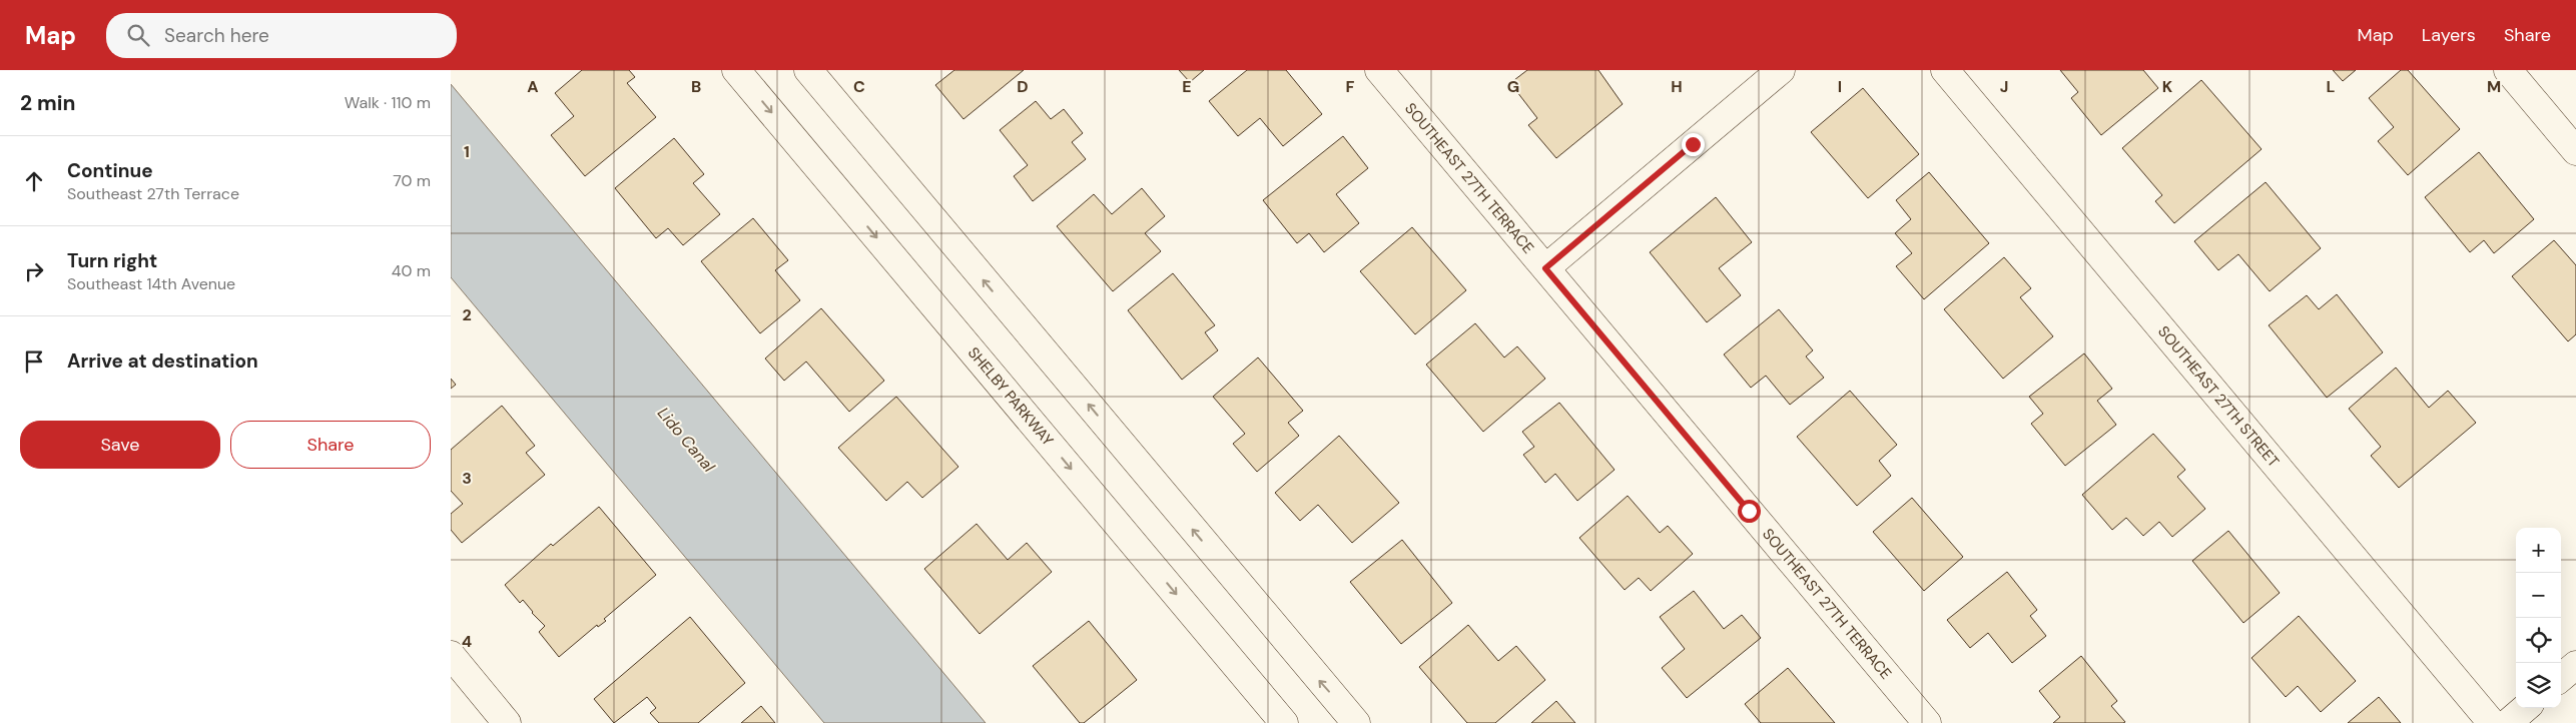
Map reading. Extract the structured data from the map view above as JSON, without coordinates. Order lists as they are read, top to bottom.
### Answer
{
  "streets": {
    "street": ["SOUTHEAST 27TH TERRACE", "SHELBY PARKWAY", "SOUTHEAST 27TH STREET"]
  },
  "water": ["Lido Canal"],
  "page": {
    "header": "Map",
    "search": "Search here",
    "nav": ["Map", "Layers", "Share"],
    "heading": ["2 min", "Walk · 110 m"],
    "list": [
      ["Continue", "Southeast 27th Terrace", "70 m"],
      ["Turn right", "Southeast 14th Avenue", "40 m"],
      "Arrive at destination"
    ],
    "buttons": ["Save", "Share"],
    "map_buttons": ["+", "−"]
  },
  "grid": {
    "columns": [
      "A",
      "B",
      "C",
      "D",
      "E",
      "F",
      "G",
      "H",
      "I",
      "J",
      "K",
      "L",
      "M"
    ],
    "rows": [
      "1",
      "2",
      "3",
      "4"
    ]
  }
}
